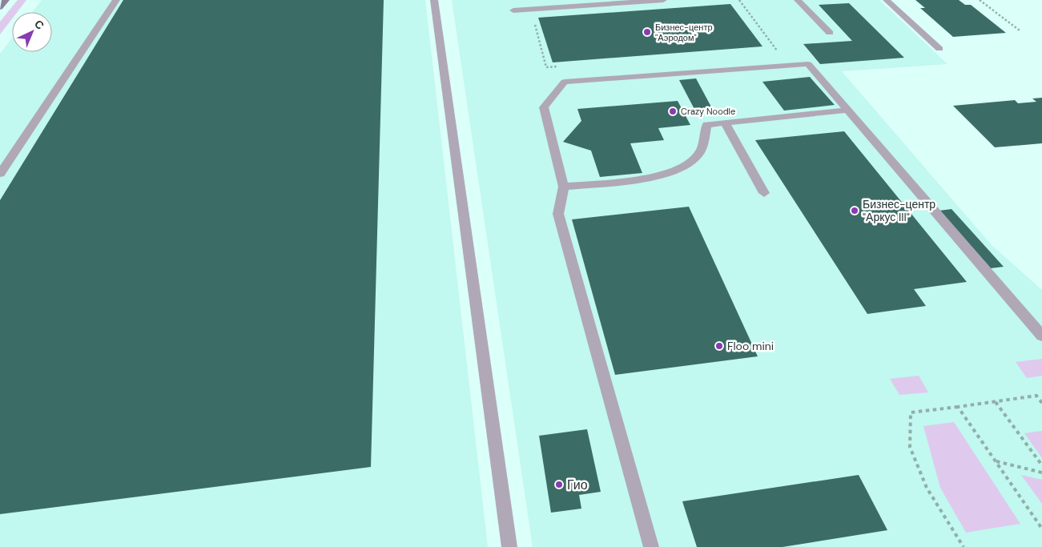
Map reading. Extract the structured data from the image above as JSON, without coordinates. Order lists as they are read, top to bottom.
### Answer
{
  "places": [
    "Бизнес-центр \"Аэродом\"",
    "Crazy Noodle",
    "Бизнес-центр \"Аркус III\"",
    "Floo mini",
    "Гио"
  ],
  "north": "top right"
}
